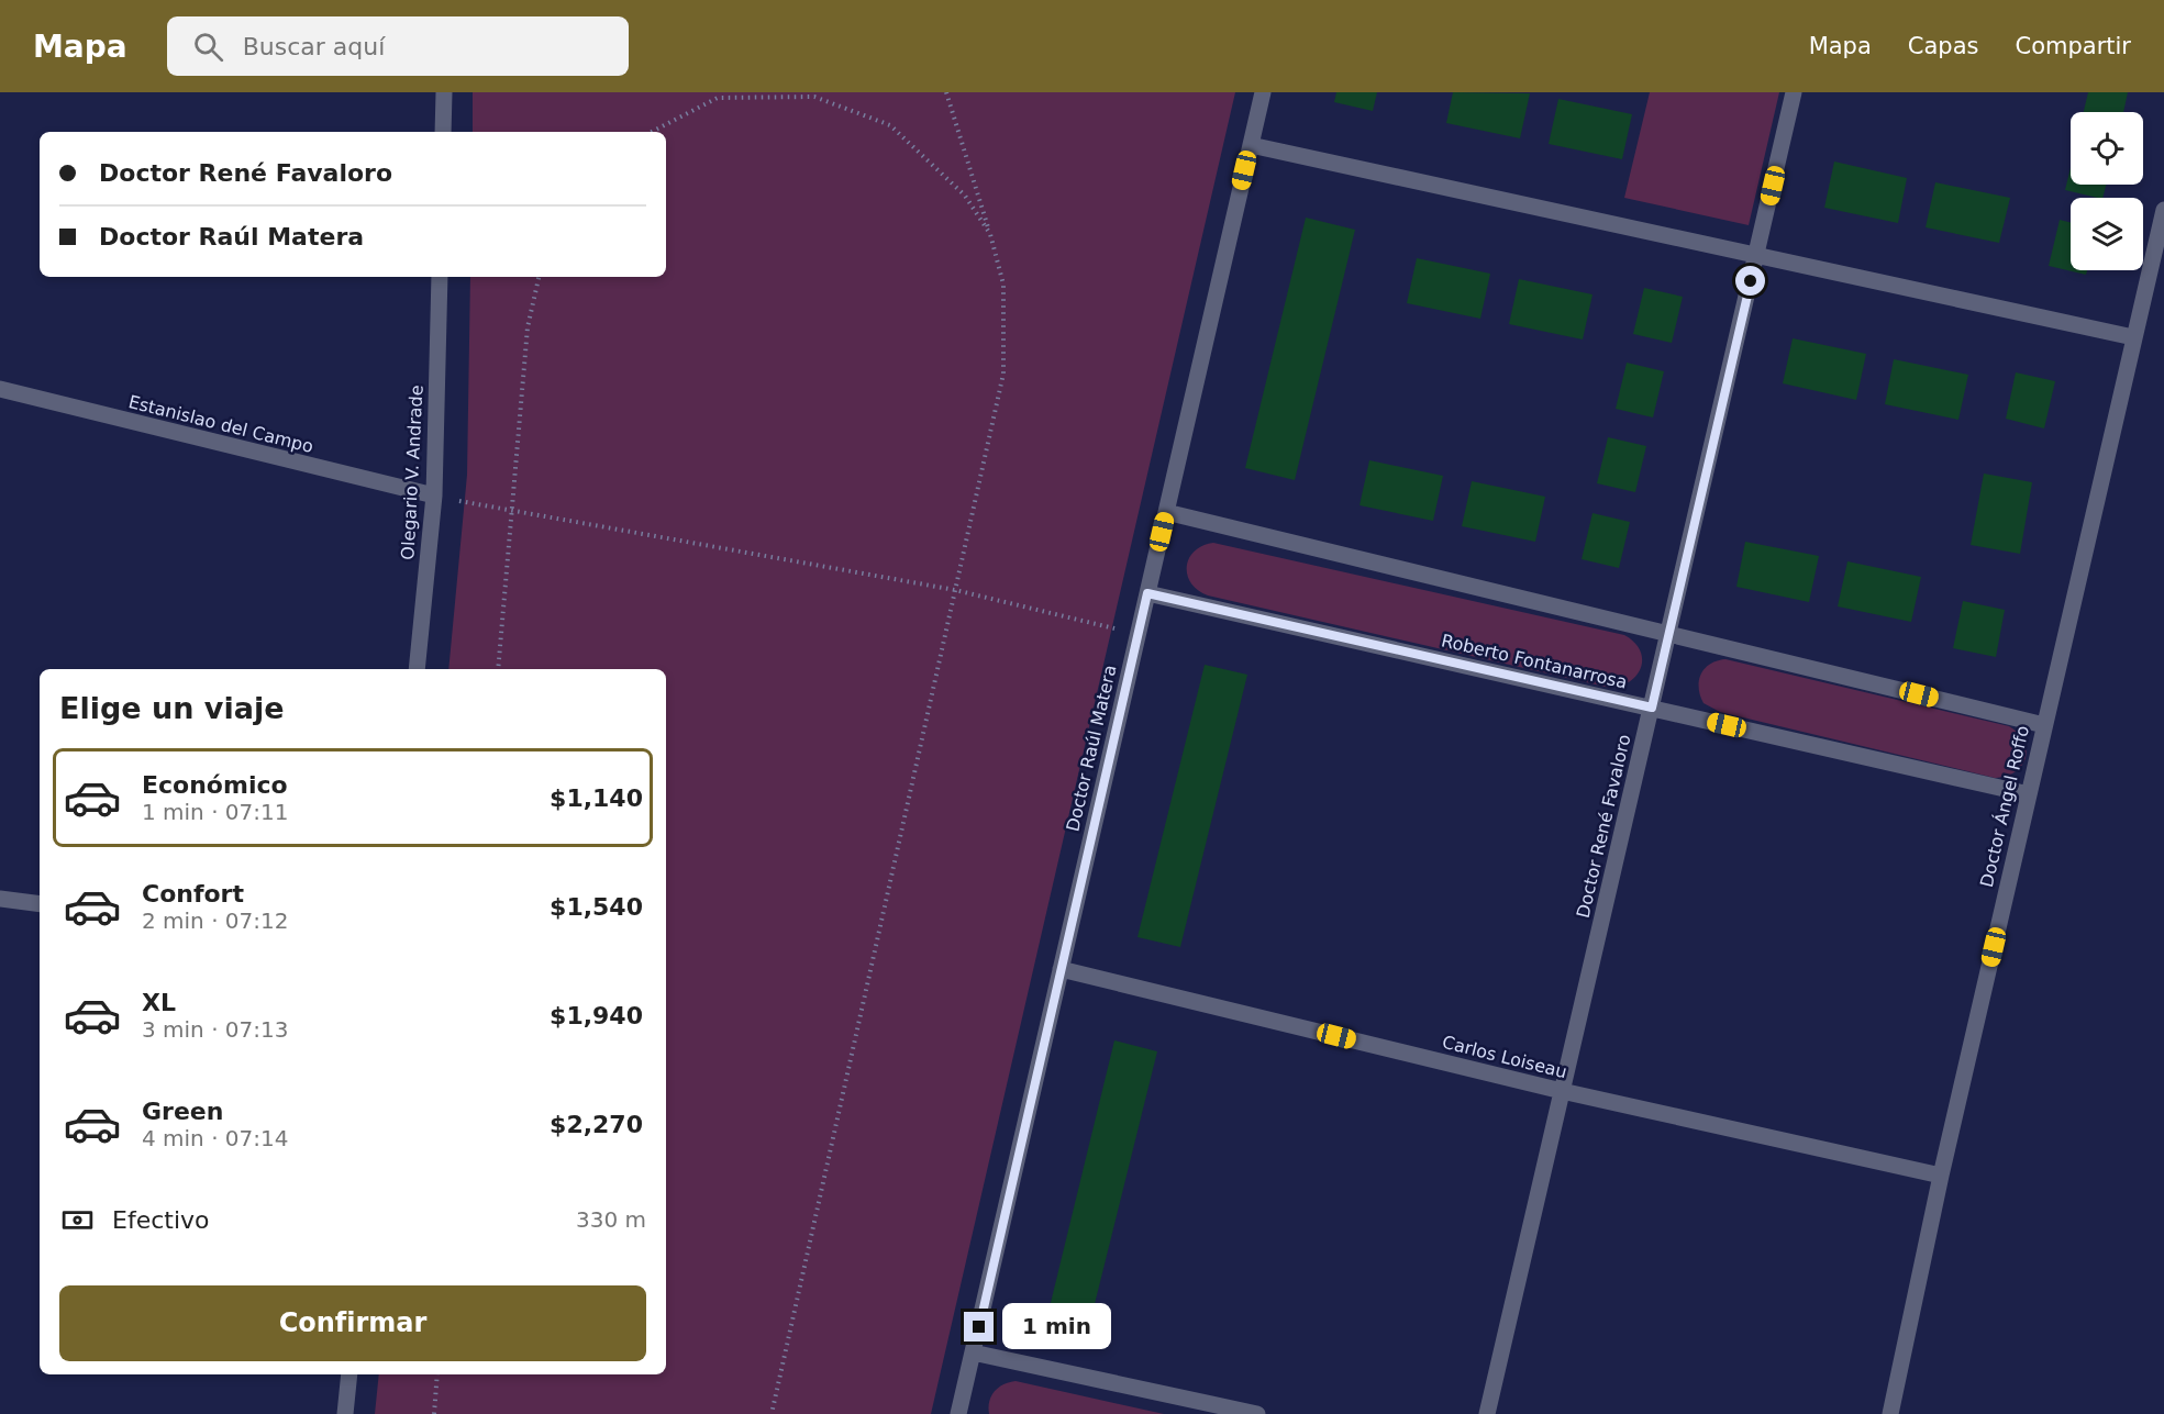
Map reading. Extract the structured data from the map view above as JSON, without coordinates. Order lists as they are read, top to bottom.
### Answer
{
  "streets": {
    "street": [
      "Estanislao del Campo",
      "Olegario V. Andrade",
      "Roberto Fontanarrosa",
      "Doctor Raúl Matera",
      "Doctor Ángel Roffo",
      "Doctor René Favaloro",
      "Carlos Loiseau"
    ]
  },
  "crossings": [
    ["Estanislao del Campo", "Olegario V. Andrade"],
    ["Roberto Fontanarrosa", "Doctor Raúl Matera"],
    ["Roberto Fontanarrosa", "Doctor Ángel Roffo"],
    ["Roberto Fontanarrosa", "Doctor René Favaloro"],
    ["Doctor Raúl Matera", "Carlos Loiseau"],
    ["Doctor Ángel Roffo", "Carlos Loiseau"],
    ["Doctor René Favaloro", "Carlos Loiseau"]
  ],
  "page": {
    "header": "Mapa",
    "search": "Buscar aquí",
    "nav": ["Mapa", "Capas", "Compartir"],
    "banner": ["Doctor René Favaloro", "Doctor Raúl Matera"],
    "heading": "Elige un viaje",
    "list": [
      {
        "name": "Económico",
        "note": "1 min · 07:11",
        "value": "$1,140"
      },
      {
        "name": "Confort",
        "note": "2 min · 07:12",
        "value": "$1,540"
      },
      {
        "name": "XL",
        "note": "3 min · 07:13",
        "value": "$1,940"
      },
      {
        "name": "Green",
        "note": "4 min · 07:14",
        "value": "$2,270"
      }
    ],
    "pay": ["Efectivo", "330 m"],
    "buttons": "Confirmar",
    "bubble": "1 min"
  }
}
